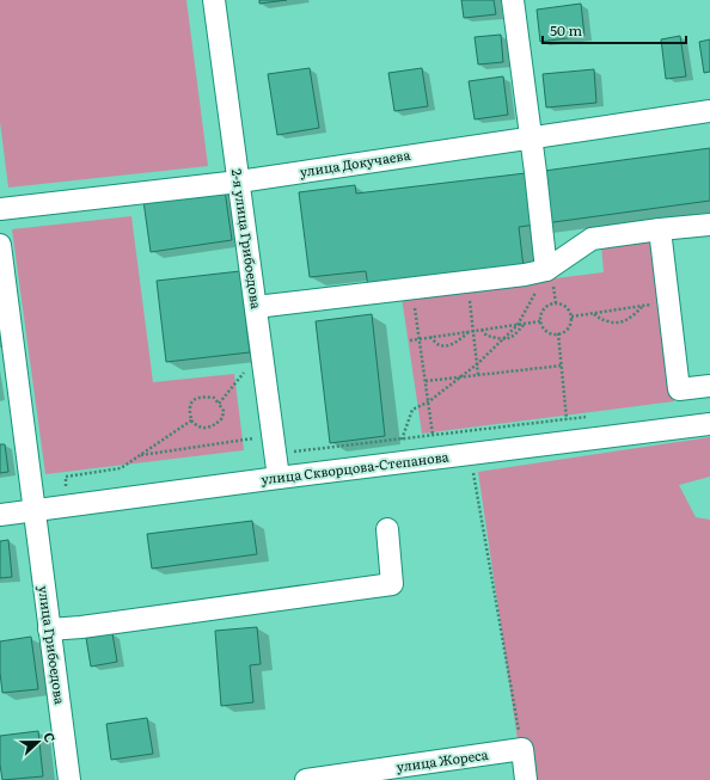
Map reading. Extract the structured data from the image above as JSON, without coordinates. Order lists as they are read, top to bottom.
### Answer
{
  "streets": {
    "street": [
      "улица Докучаева",
      "2-я улица Грибоедова",
      "улица Скворцова-Степанова",
      "улица Грибоедова",
      "улица Жореса"
    ]
  },
  "crossings": [
    ["улица Докучаева", "2-я улица Грибоедова"],
    ["2-я улица Грибоедова", "улица Скворцова-Степанова"],
    ["улица Скворцова-Степанова", "улица Грибоедова"]
  ],
  "scale_bar": "50 m",
  "north": "right"
}
